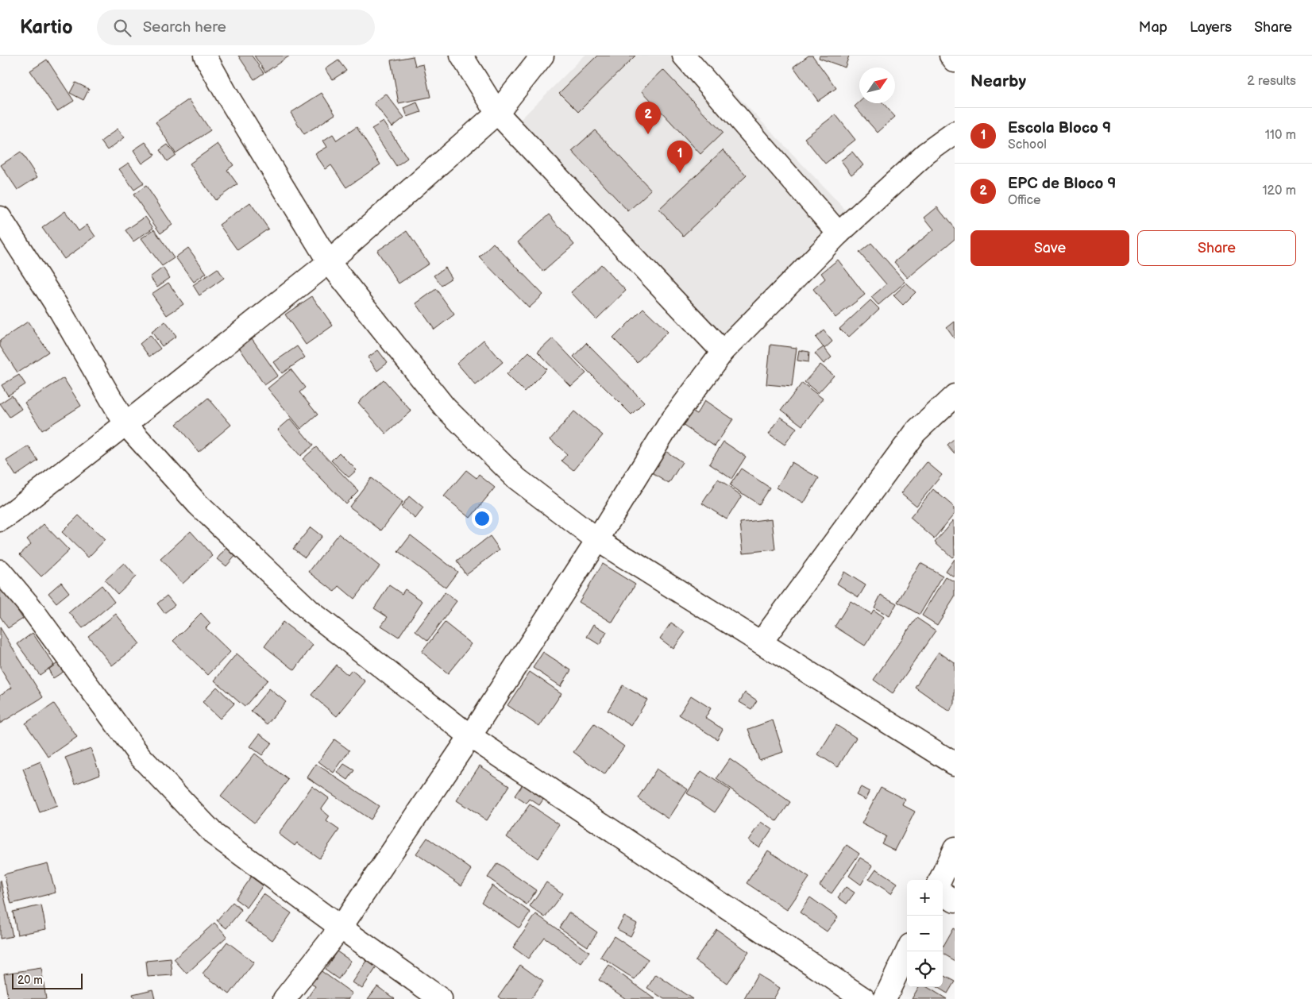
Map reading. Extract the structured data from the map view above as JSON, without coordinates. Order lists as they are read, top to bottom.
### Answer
{
  "scale_bar": "20 m",
  "north": "top right",
  "page": {
    "header": "Kartio",
    "search": "Search here",
    "nav": ["Map", "Layers", "Share"],
    "heading": ["Nearby", "2 results"],
    "pins": ["2", "1"],
    "list": [
      {
        "mark": "1",
        "name": "Escola Bloco 9",
        "note": "School",
        "value": "110 m"
      },
      {
        "mark": "2",
        "name": "EPC de Bloco 9",
        "note": "Office",
        "value": "120 m"
      }
    ],
    "buttons": ["Save", "Share"],
    "map_buttons": ["+", "−"],
    "scale": "20 m"
  }
}
